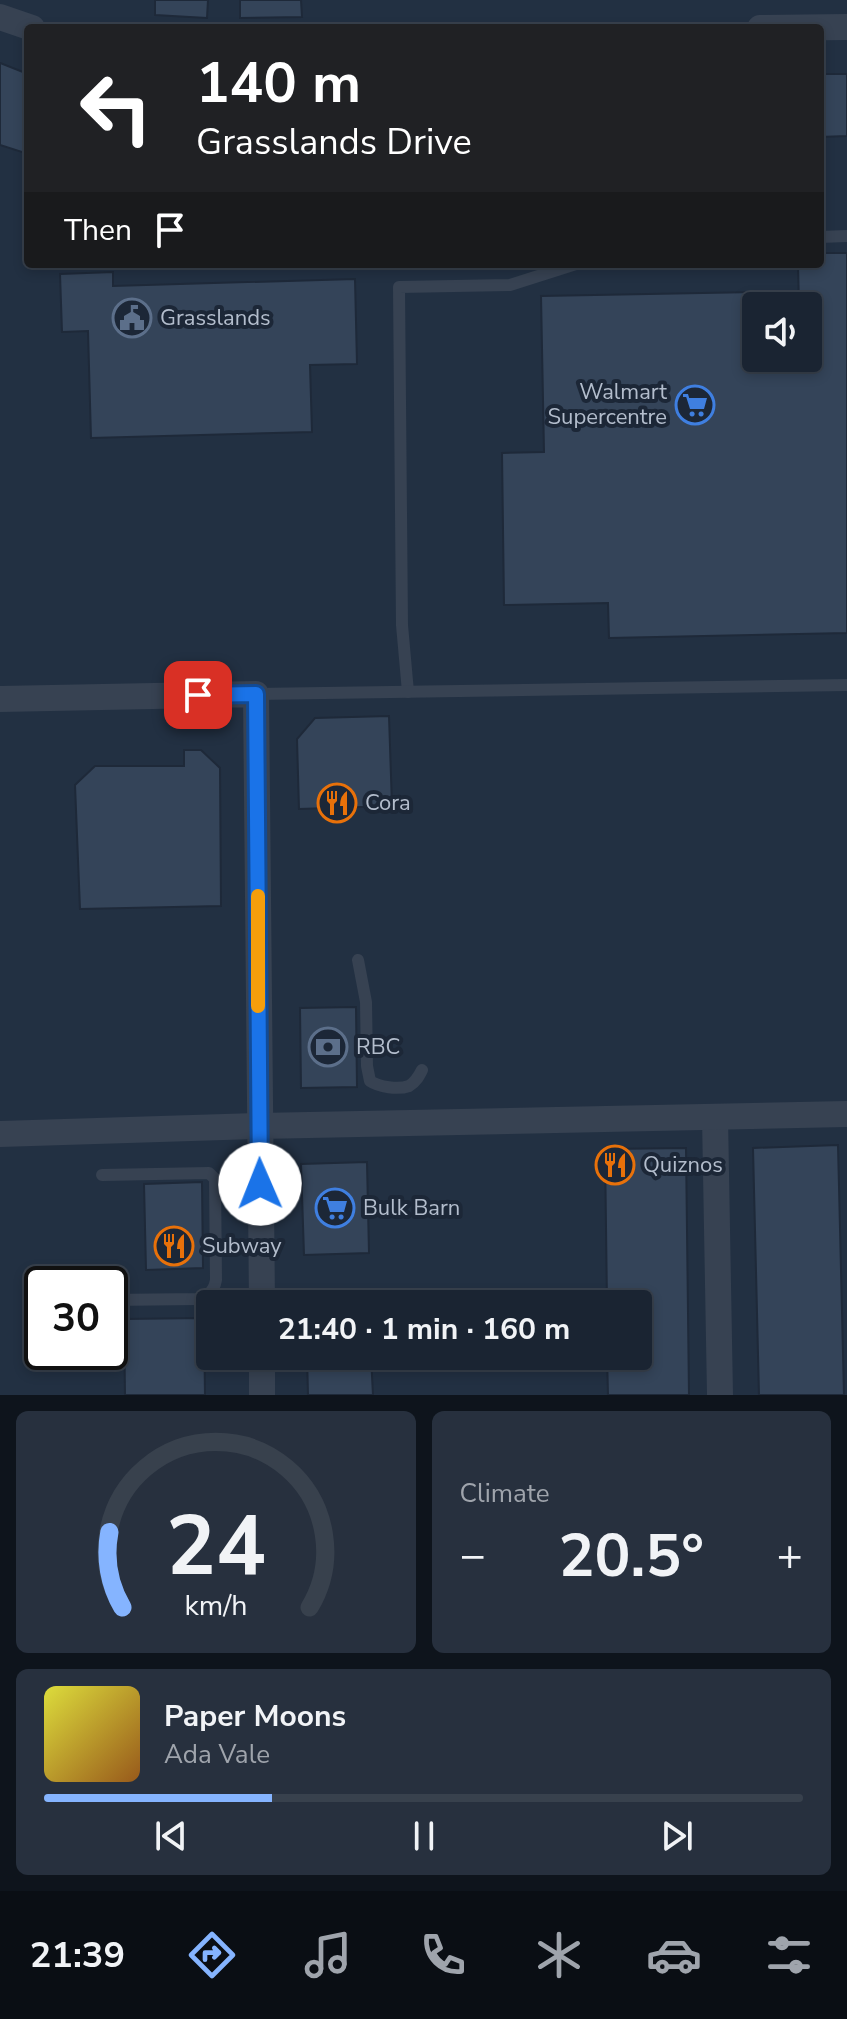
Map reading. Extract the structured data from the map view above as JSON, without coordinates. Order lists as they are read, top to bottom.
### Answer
{
  "places": {
    "public building": ["Grasslands"],
    "supermarket": ["Walmart Supercentre", "Bulk Barn"],
    "restaurant": ["Cora", "Quiznos", "Subway"],
    "bank": ["RBC"]
  },
  "page": {
    "turn": ["140 m", "Grasslands Drive"],
    "then": "Then",
    "limit": "30",
    "trip": "21:40 · 1 min · 160 m",
    "tile": "Climate",
    "heat": ["−", "20.5°", "+"],
    "song": ["Paper Moons", "Ada Vale"],
    "tabs": "21:39",
    "gauge": ["24", "km/h"]
  }
}
